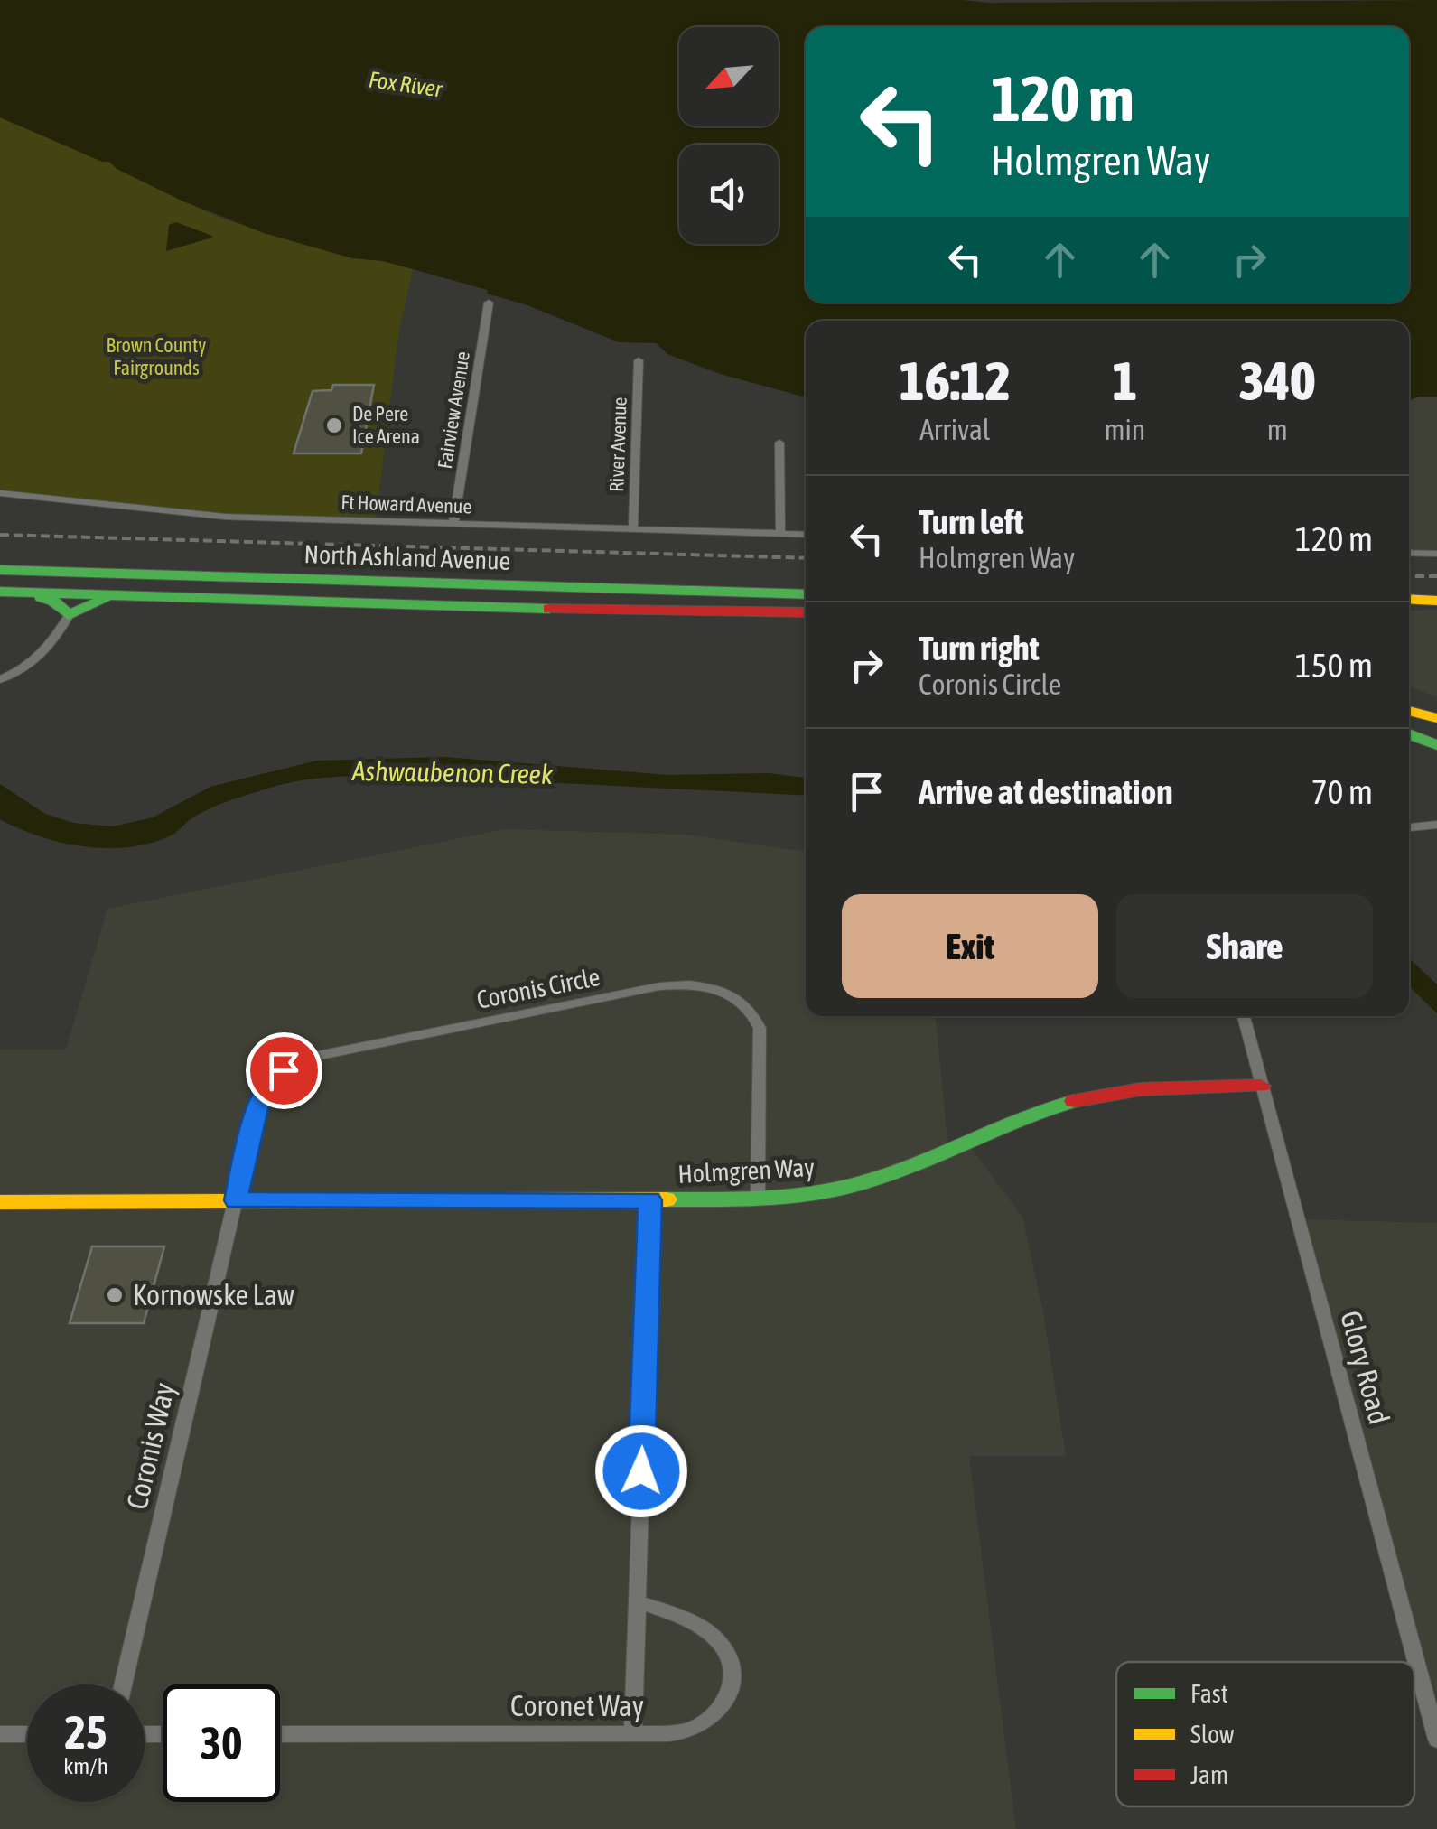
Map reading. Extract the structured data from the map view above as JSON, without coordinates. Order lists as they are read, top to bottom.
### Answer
{
  "streets": {
    "main road": ["North Ashland Avenue", "Holmgren Way"],
    "street": [
      "Fairview Avenue",
      "River Avenue",
      "Ft Howard Avenue",
      "Coronis Circle",
      "Glory Road",
      "Coronis Way",
      "Coronet Way"
    ]
  },
  "crossings": [
    ["Fairview Avenue", "Ft Howard Avenue"],
    ["River Avenue", "Ft Howard Avenue"],
    ["Coronis Circle", "Holmgren Way"],
    ["Coronis Circle", "Coronis Way"],
    ["Holmgren Way", "Glory Road"],
    ["Holmgren Way", "Coronis Way"]
  ],
  "water": ["Fox River", "Ashwaubenon Creek"],
  "parks": ["Brown County Fairgrounds"],
  "places": ["De Pere Ice Arena", "Kornowske Law"],
  "legend": ["Fast", "Slow", "Jam"],
  "north": "bottom left",
  "page": {
    "turn": ["120 m", "Holmgren Way"],
    "eta": [
      "16:12",
      "Arrival",
      "1",
      "min",
      "340",
      "m"
    ],
    "list": [
      {
        "name": "Turn left",
        "note": "Holmgren Way",
        "value": "120 m"
      },
      {
        "name": "Turn right",
        "note": "Coronis Circle",
        "value": "150 m"
      },
      {
        "name": "Arrive at destination",
        "value": "70 m"
      }
    ],
    "buttons": ["Exit", "Share"],
    "speed": "25 km/h",
    "limit": "30"
  }
}
